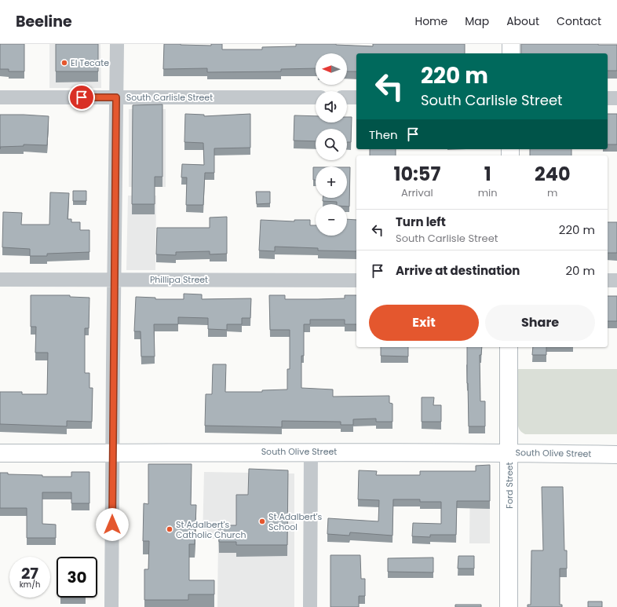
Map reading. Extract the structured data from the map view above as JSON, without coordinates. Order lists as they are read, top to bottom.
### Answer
{
  "streets": {
    "street": [
      "South Carlisle Street",
      "Phillipa Street",
      "South Olive Street",
      "Ford Street"
    ]
  },
  "crossings": [
    ["South Olive Street", "Ford Street"]
  ],
  "places": ["El Tecate", "St Adalbert's School", "St Adalbert's Catholic Church"],
  "north": "left",
  "page": {
    "header": "Beeline",
    "nav": [
      "Home",
      "Map",
      "About",
      "Contact"
    ],
    "map_buttons": ["+", "−"],
    "turn": ["220 m", "South Carlisle Street"],
    "then": "Then",
    "eta": [
      "10:57",
      "Arrival",
      "1",
      "min",
      "240",
      "m"
    ],
    "list": [
      {
        "name": "Turn left",
        "note": "South Carlisle Street",
        "value": "220 m"
      },
      {
        "name": "Arrive at destination",
        "value": "20 m"
      }
    ],
    "buttons": ["Exit", "Share"],
    "speed": "27 km/h",
    "limit": "30"
  }
}
